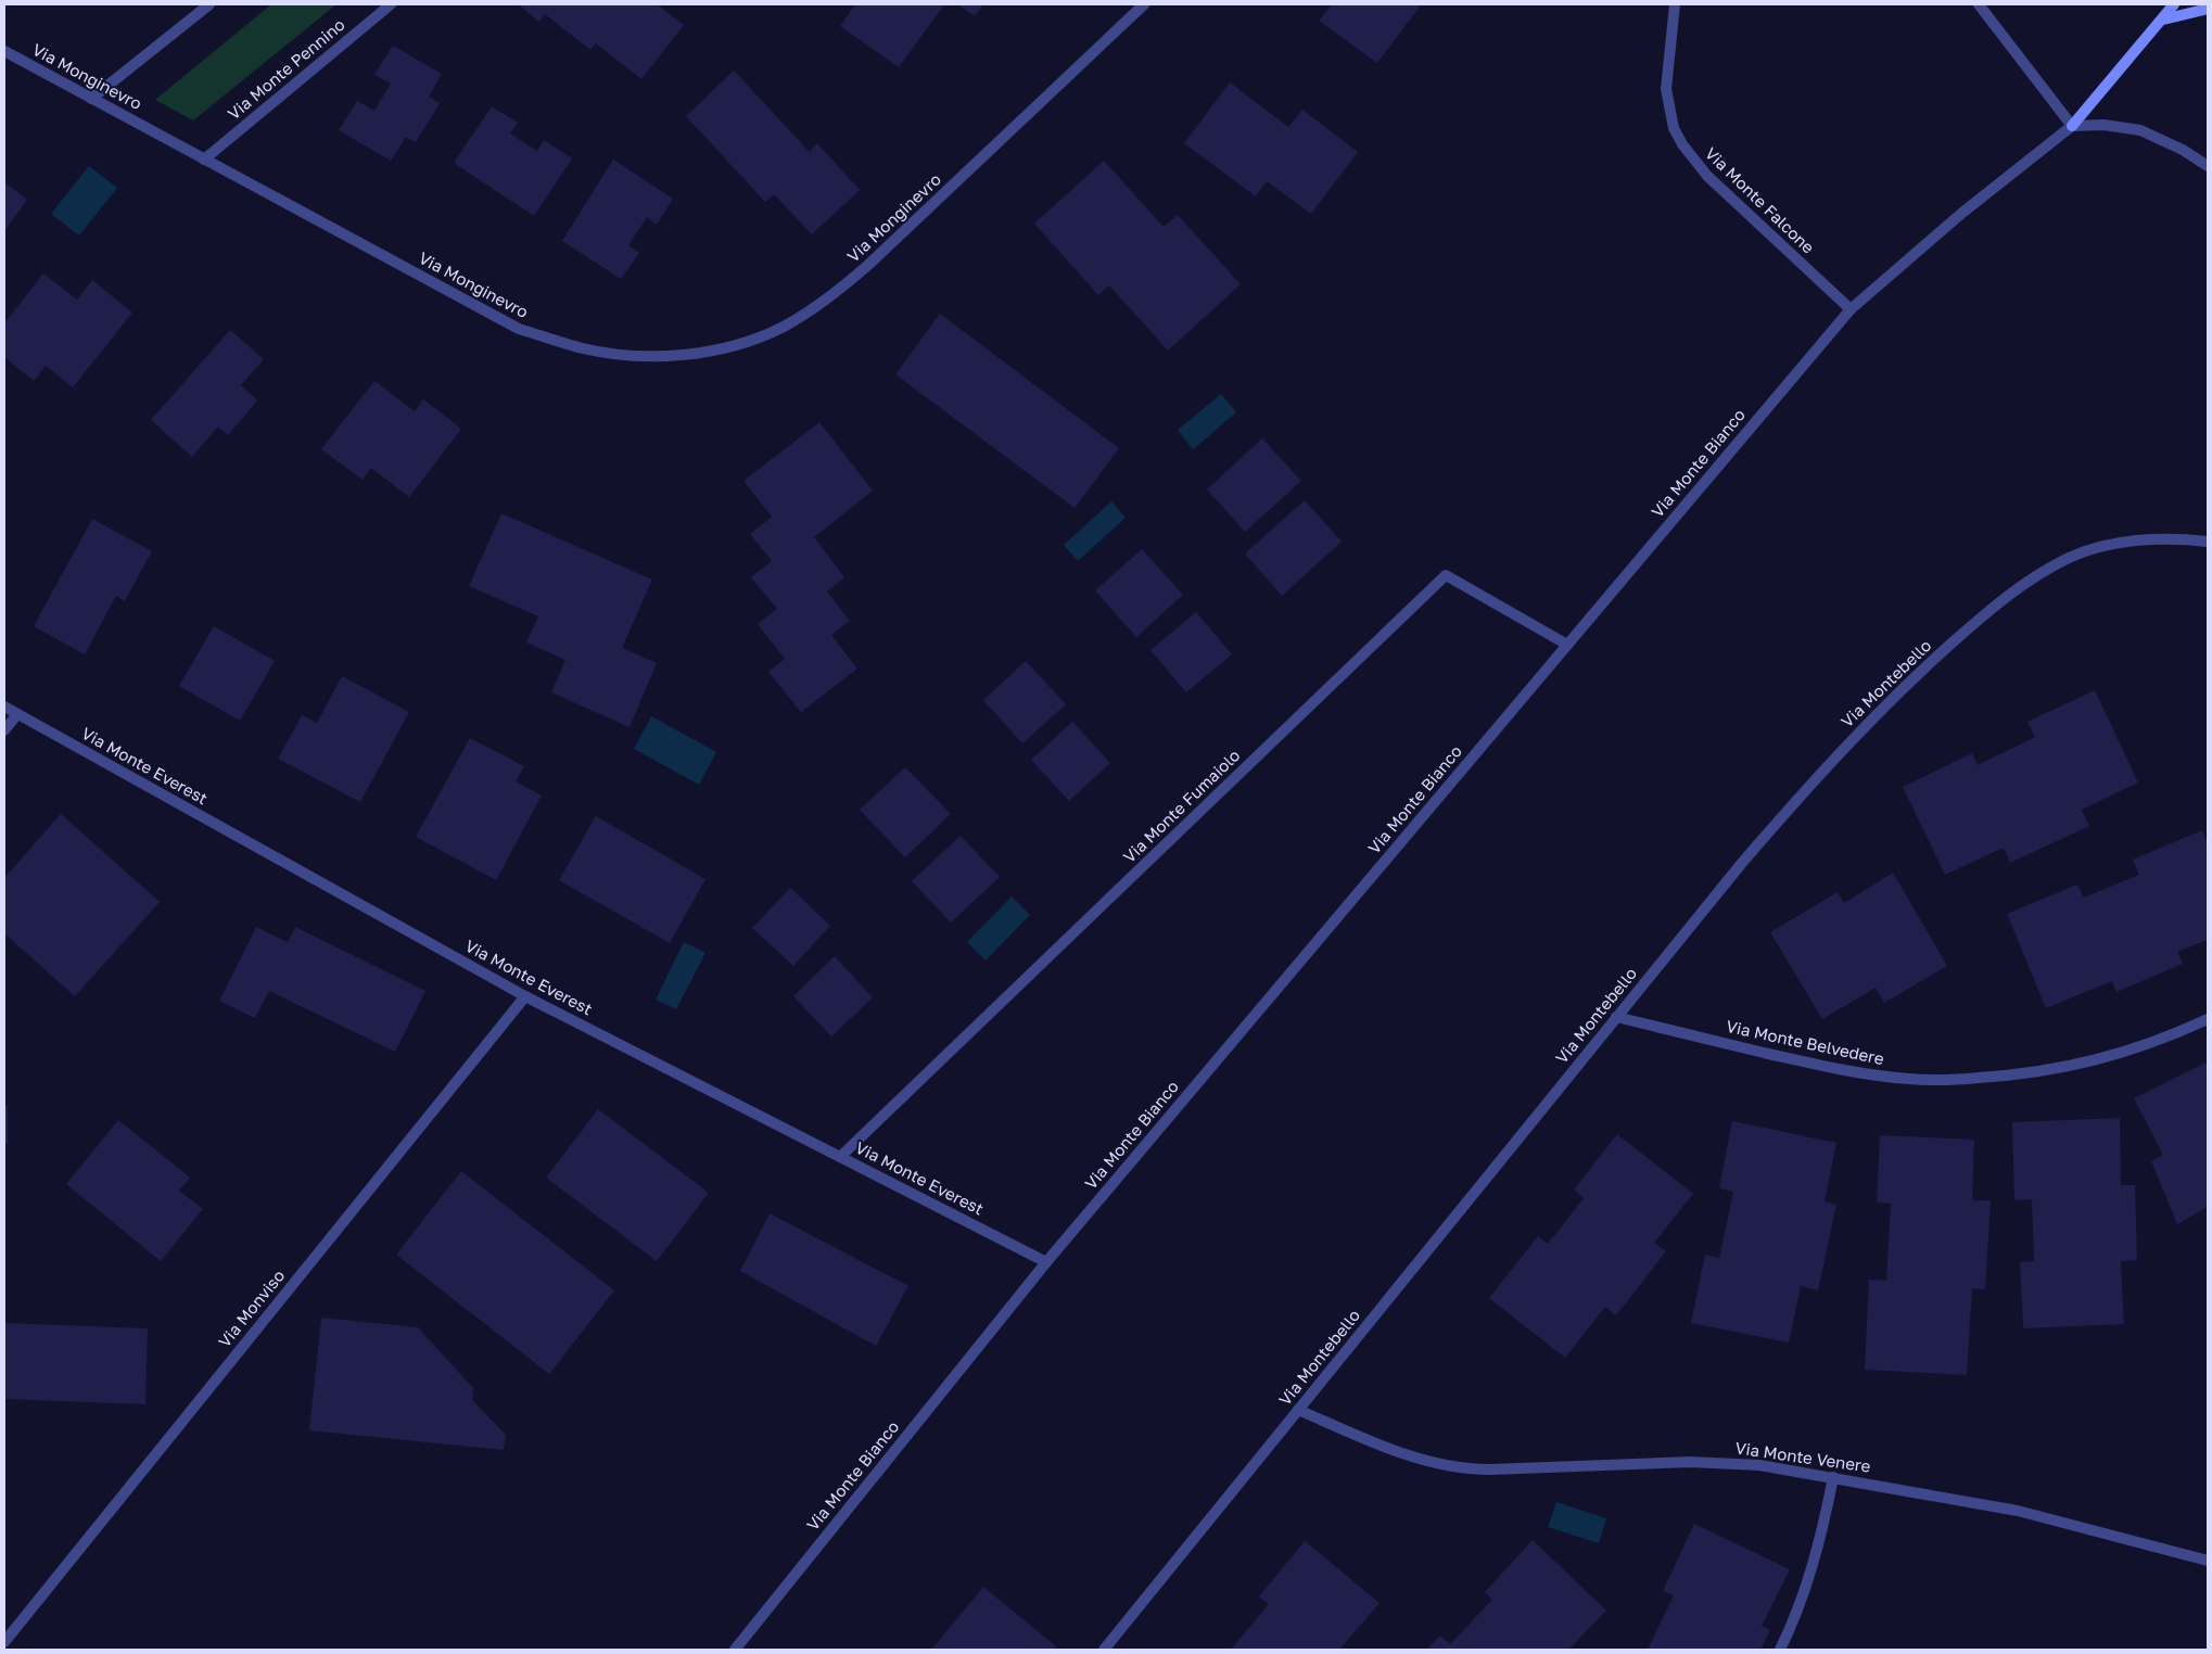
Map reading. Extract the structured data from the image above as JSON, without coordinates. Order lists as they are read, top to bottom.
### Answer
{
  "streets": {
    "street": [
      "Via Monte Pennino",
      "Via Monginevro",
      "Via Monte Falcone",
      "Via Monte Bianco",
      "Via Montebello",
      "Via Monte Everest",
      "Via Monte Fumaiolo",
      "Via Monte Belvedere",
      "Via Monviso",
      "Via Monte Venere"
    ]
  },
  "crossings": [
    ["Via Monte Pennino", "Via Monginevro"],
    ["Via Monte Falcone", "Via Monte Bianco"],
    ["Via Monte Bianco", "Via Monte Everest"],
    ["Via Monte Bianco", "Via Monte Fumaiolo"],
    ["Via Montebello", "Via Monte Belvedere"],
    ["Via Montebello", "Via Monte Venere"],
    ["Via Monte Everest", "Via Monte Fumaiolo"],
    ["Via Monte Everest", "Via Monviso"]
  ]
}
